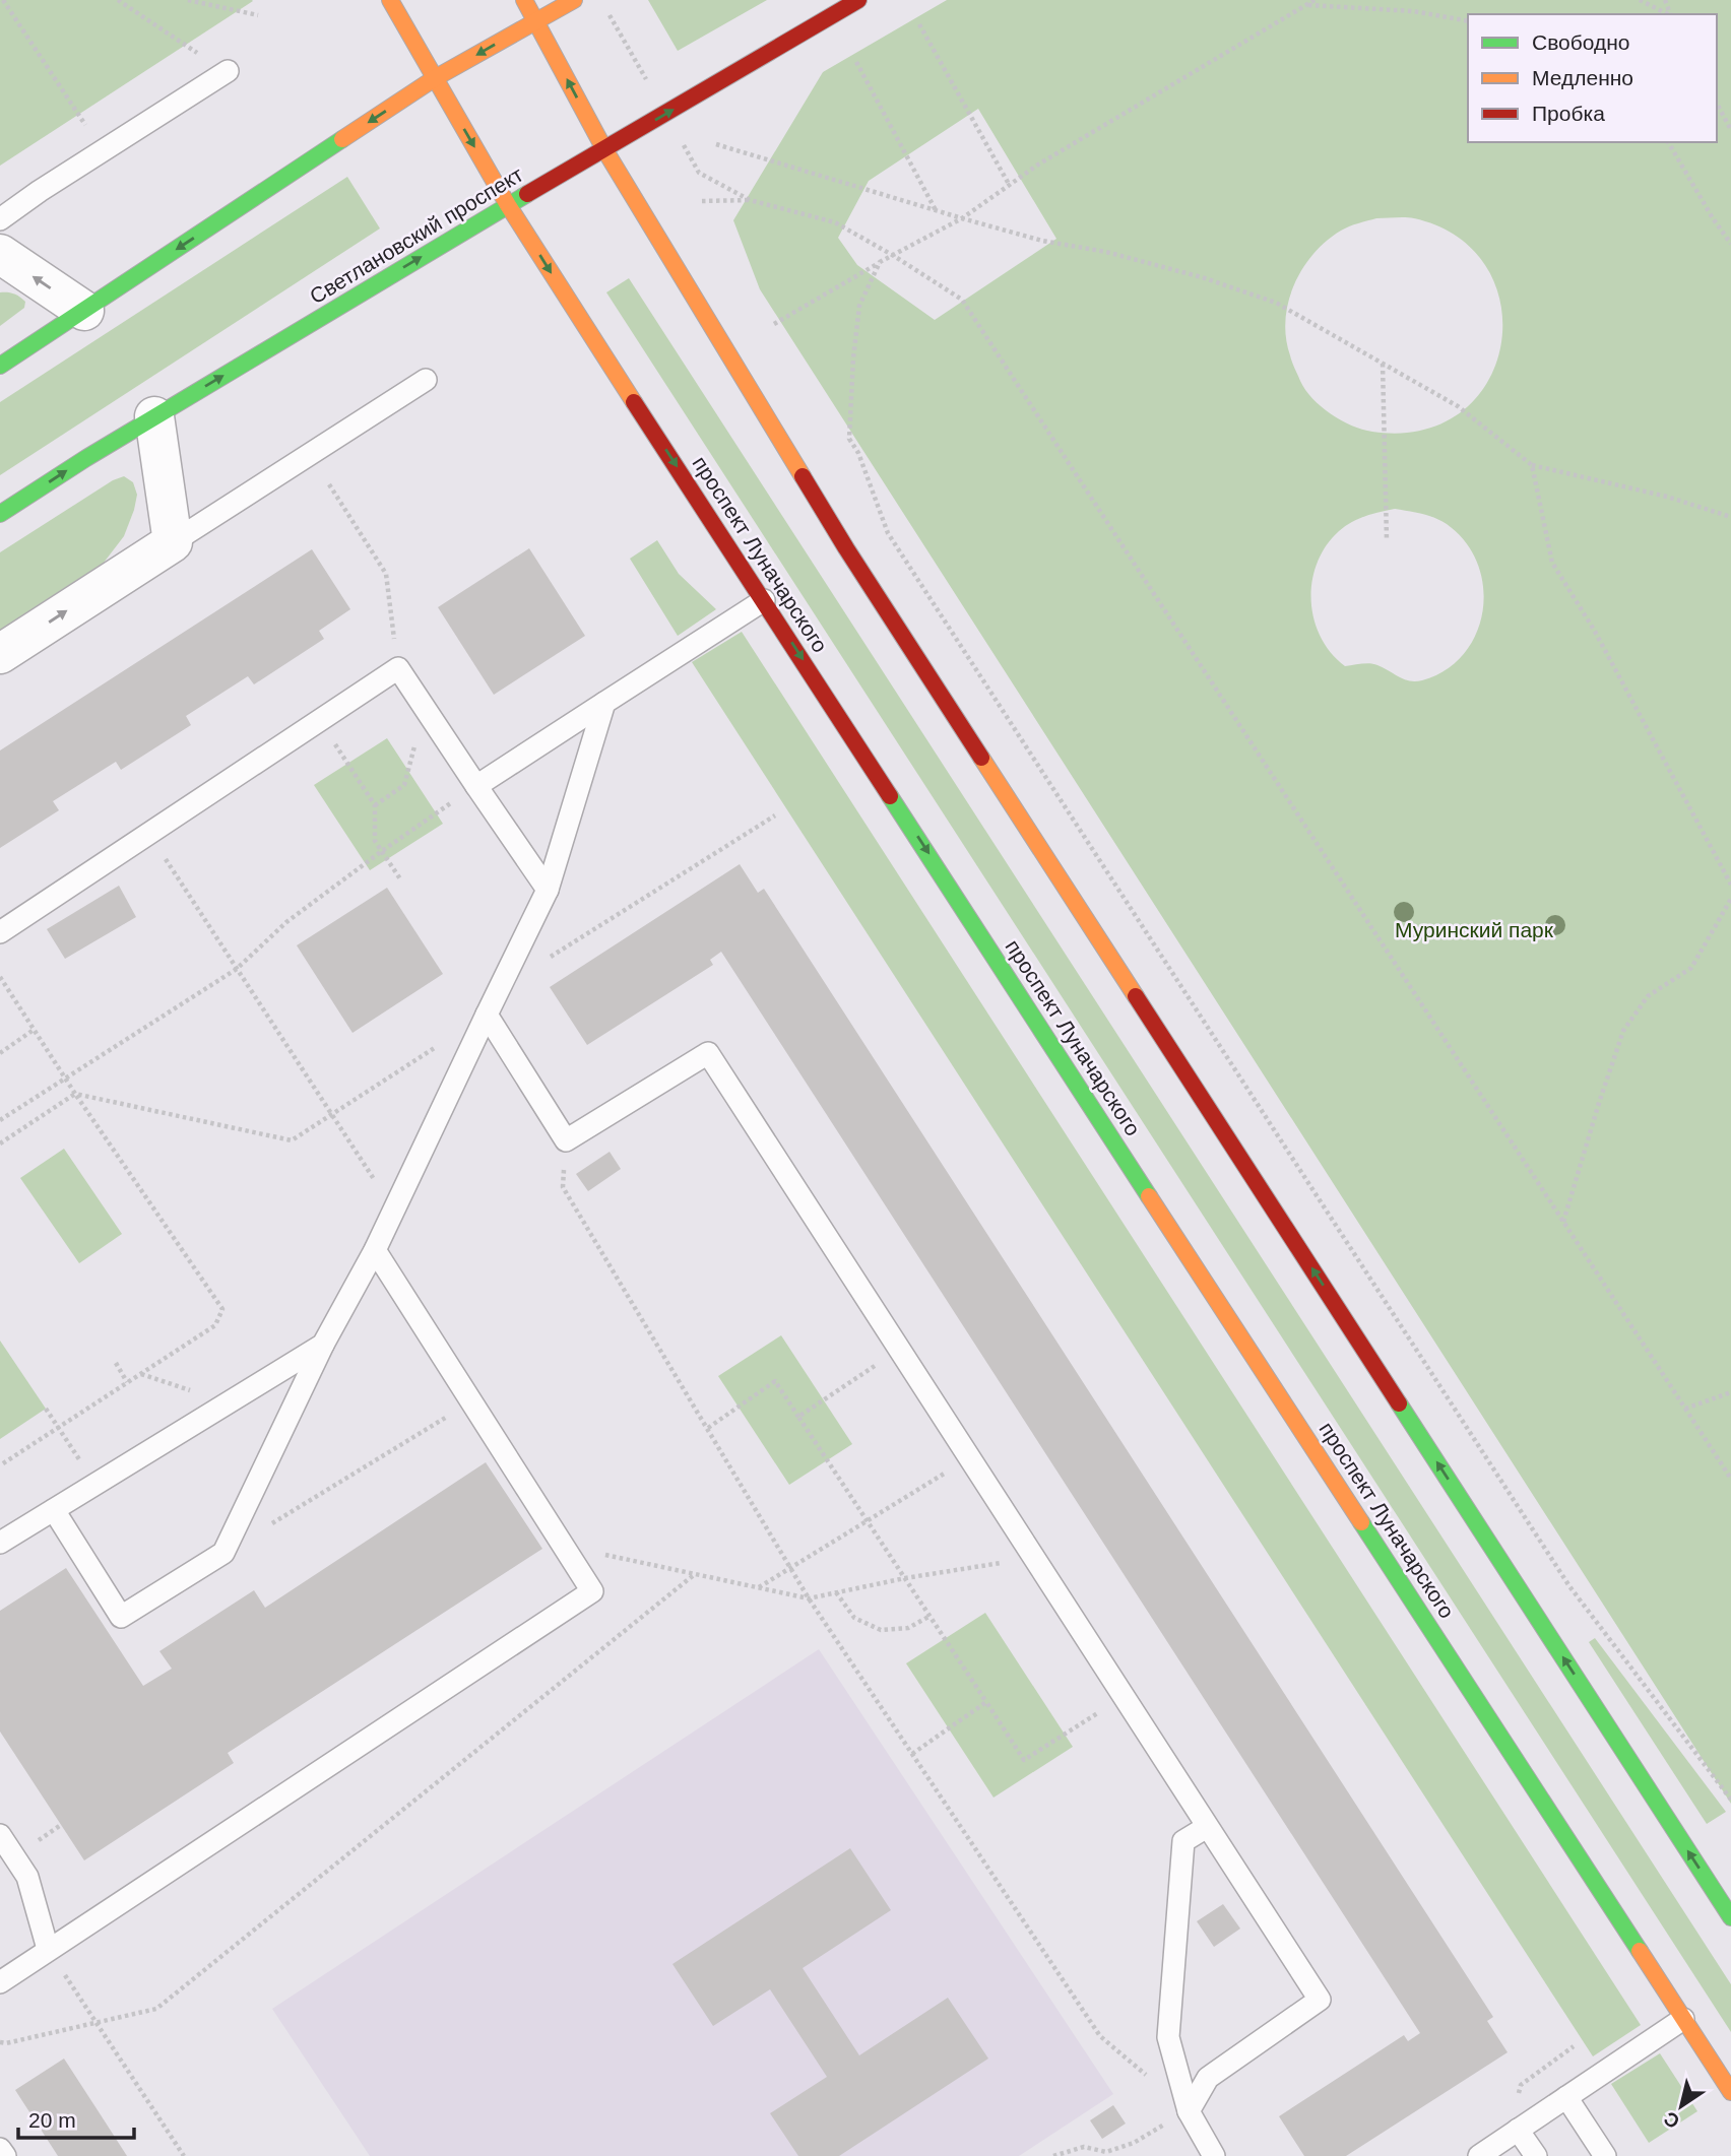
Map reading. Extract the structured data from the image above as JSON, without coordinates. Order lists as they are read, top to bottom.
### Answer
{
  "streets": {
    "main road": ["Светлановский проспект", "проспект Луначарского"]
  },
  "crossings": [
    ["Светлановский проспект", "проспект Луначарского"]
  ],
  "parks": ["Муринский парк"],
  "legend": ["Свободно", "Медленно", "Пробка"],
  "scale_bar": "20 m",
  "north": "bottom left"
}
